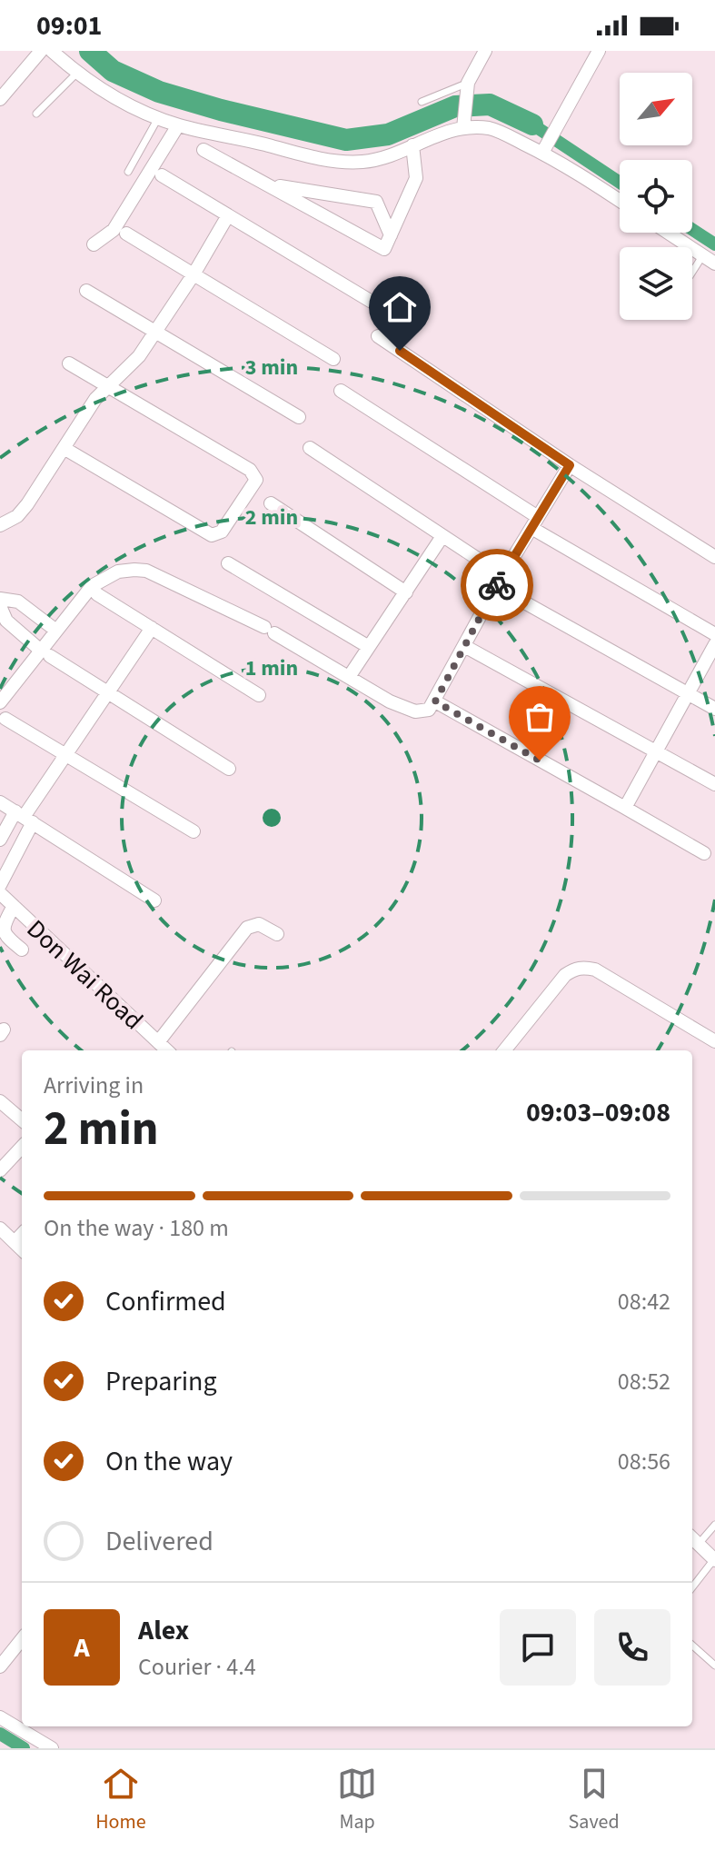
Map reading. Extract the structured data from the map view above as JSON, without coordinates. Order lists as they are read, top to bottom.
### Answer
{
  "streets": {
    "street": ["Don Wai Road"]
  },
  "north": "top right",
  "page": {
    "status": "09:01",
    "heading": ["2 min", "Arriving in", "09:03–09:08"],
    "panel": ["Alex", "Courier · 4.4"],
    "bar": "On the way · 180 m",
    "list": [
      ["Confirmed", "08:42"],
      ["Preparing", "08:52"],
      ["On the way", "08:56"],
      "Delivered"
    ],
    "round": "A",
    "tabs": ["Home", "Map", "Saved"]
  },
  "rings": ["3 min", "2 min", "1 min"]
}
